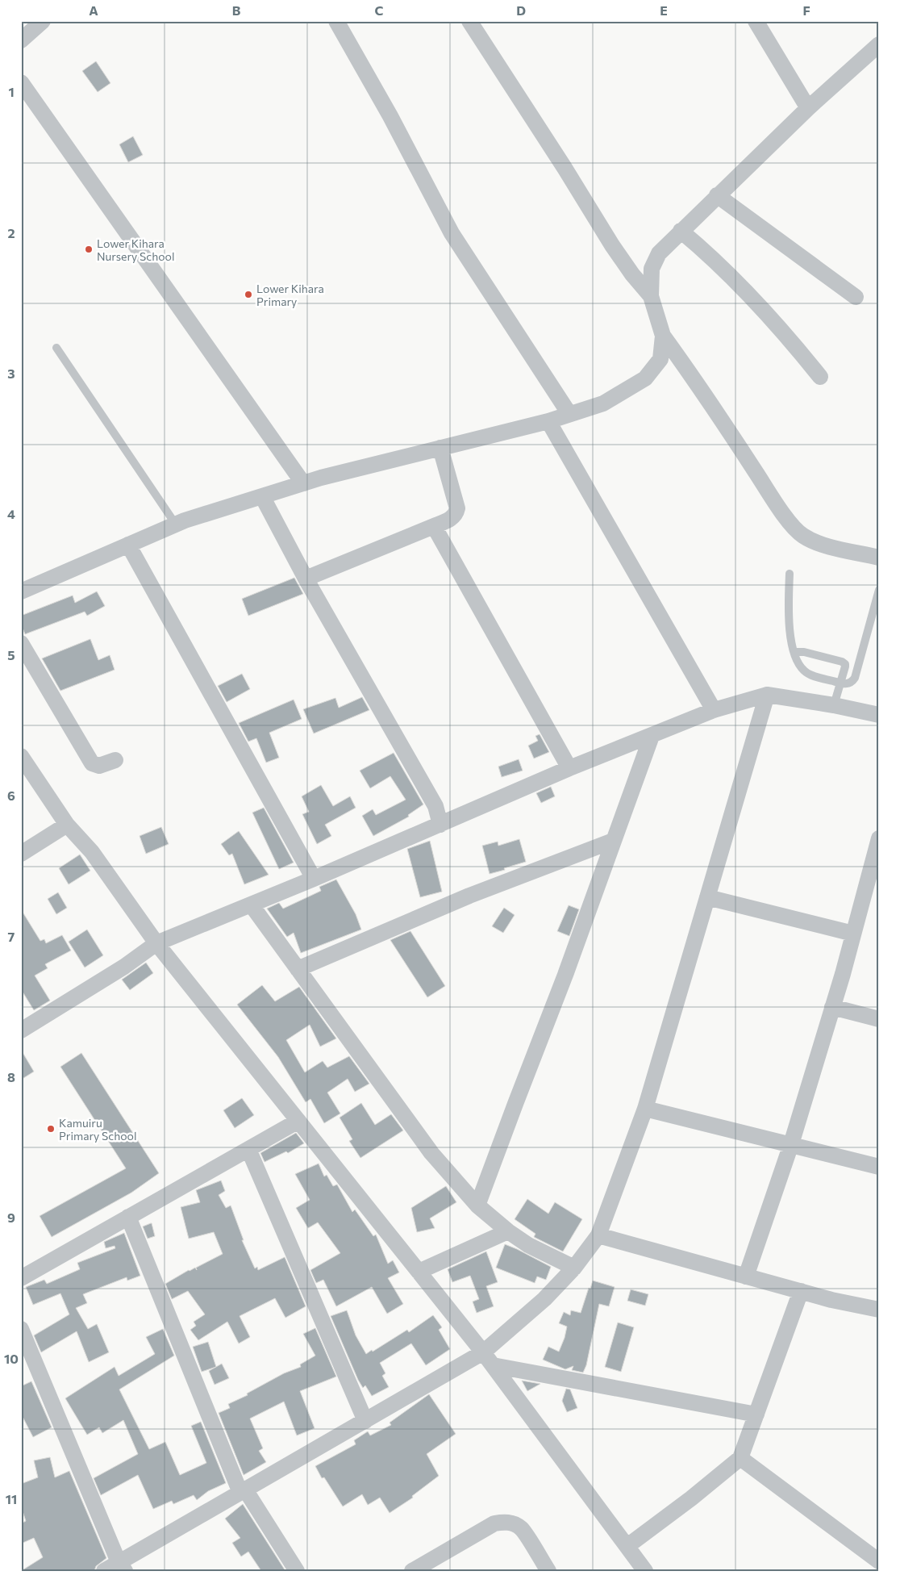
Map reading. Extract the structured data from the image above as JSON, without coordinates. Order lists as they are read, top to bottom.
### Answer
{
  "places": ["Lower Kihara Nursery School", "Lower Kihara Primary", "Kamuiru Primary School"],
  "grid": {
    "columns": [
      "A",
      "B",
      "C",
      "D",
      "E",
      "F"
    ],
    "rows": [
      "1",
      "2",
      "3",
      "4",
      "5",
      "6",
      "7",
      "8",
      "9",
      "10",
      "11"
    ]
  }
}
